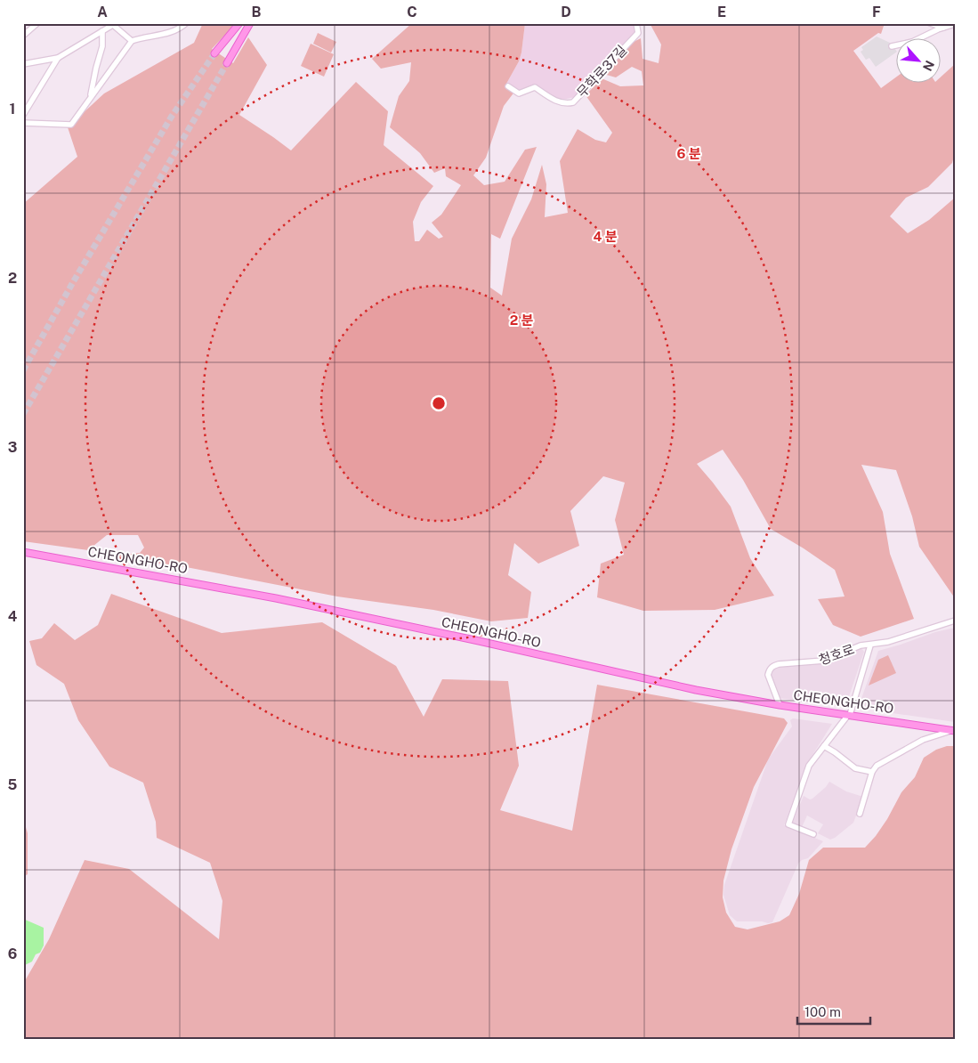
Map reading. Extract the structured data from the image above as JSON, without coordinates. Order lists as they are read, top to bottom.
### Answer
{
  "streets": {
    "main road": ["CHEONGHO-RO"],
    "street": ["무학로37길", "청호로"]
  },
  "crossings": [
    ["CHEONGHO-RO", "청호로"]
  ],
  "scale_bar": "100 m",
  "north": "bottom right",
  "grid": {
    "columns": [
      "A",
      "B",
      "C",
      "D",
      "E",
      "F"
    ],
    "rows": [
      "1",
      "2",
      "3",
      "4",
      "5",
      "6"
    ]
  },
  "rings": ["6 분", "4 분", "2 분"]
}
